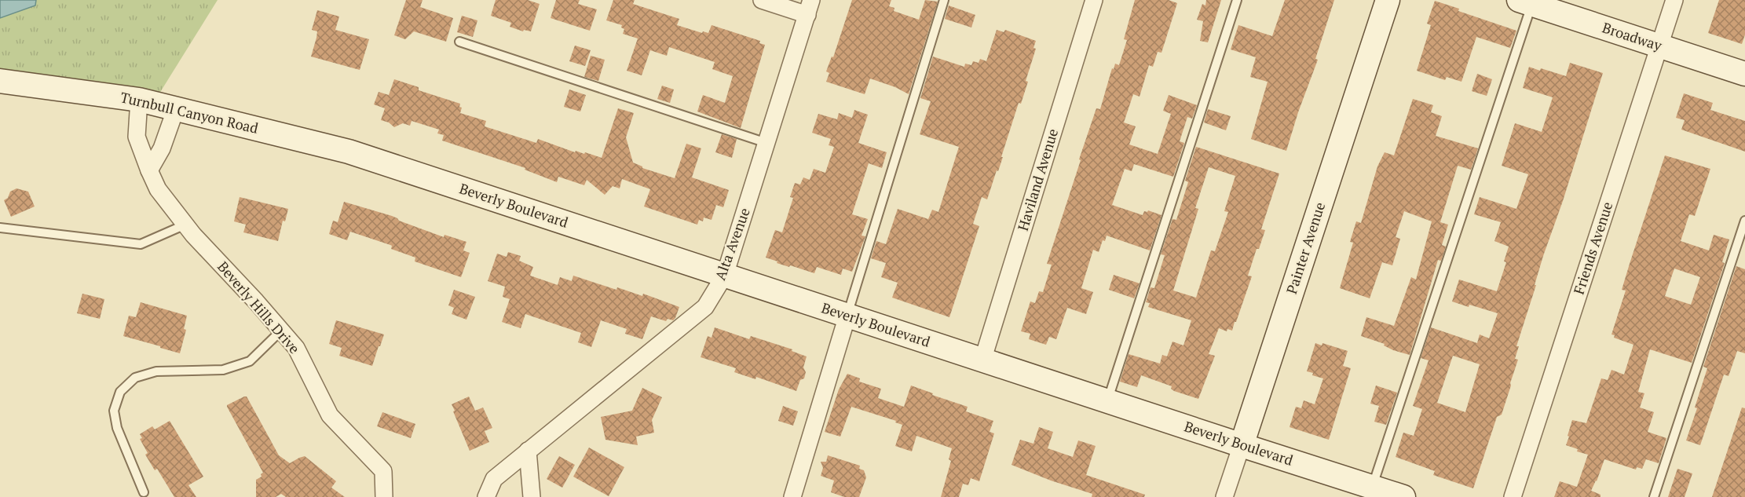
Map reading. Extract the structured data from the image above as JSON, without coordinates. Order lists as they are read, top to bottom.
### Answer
{
  "streets": {
    "street": [
      "Broadway",
      "Turnbull Canyon Road",
      "Haviland Avenue",
      "Beverly Boulevard",
      "Alta Avenue",
      "Painter Avenue",
      "Friends Avenue",
      "Beverly Hills Drive"
    ]
  },
  "crossings": [
    ["Broadway", "Friends Avenue"],
    ["Turnbull Canyon Road", "Beverly Boulevard"],
    ["Turnbull Canyon Road", "Beverly Hills Drive"],
    ["Haviland Avenue", "Beverly Boulevard"],
    ["Beverly Boulevard", "Alta Avenue"],
    ["Beverly Boulevard", "Painter Avenue"]
  ]
}
